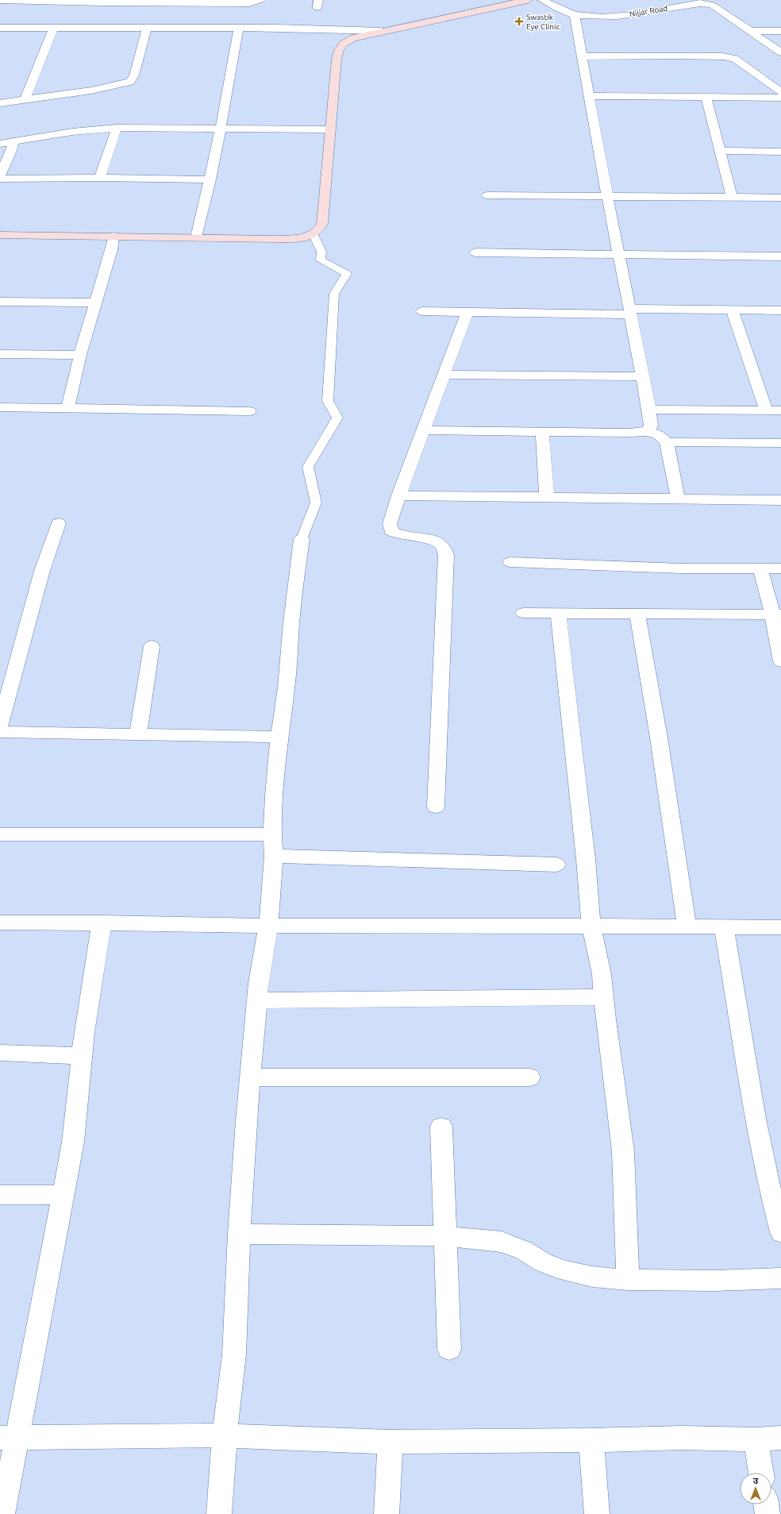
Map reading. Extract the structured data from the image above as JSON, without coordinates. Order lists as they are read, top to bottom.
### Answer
{
  "streets": {
    "street": ["Nijjar Road"]
  },
  "places": {
    "health": ["Swastik Eye Clinic"]
  },
  "north": "top"
}
